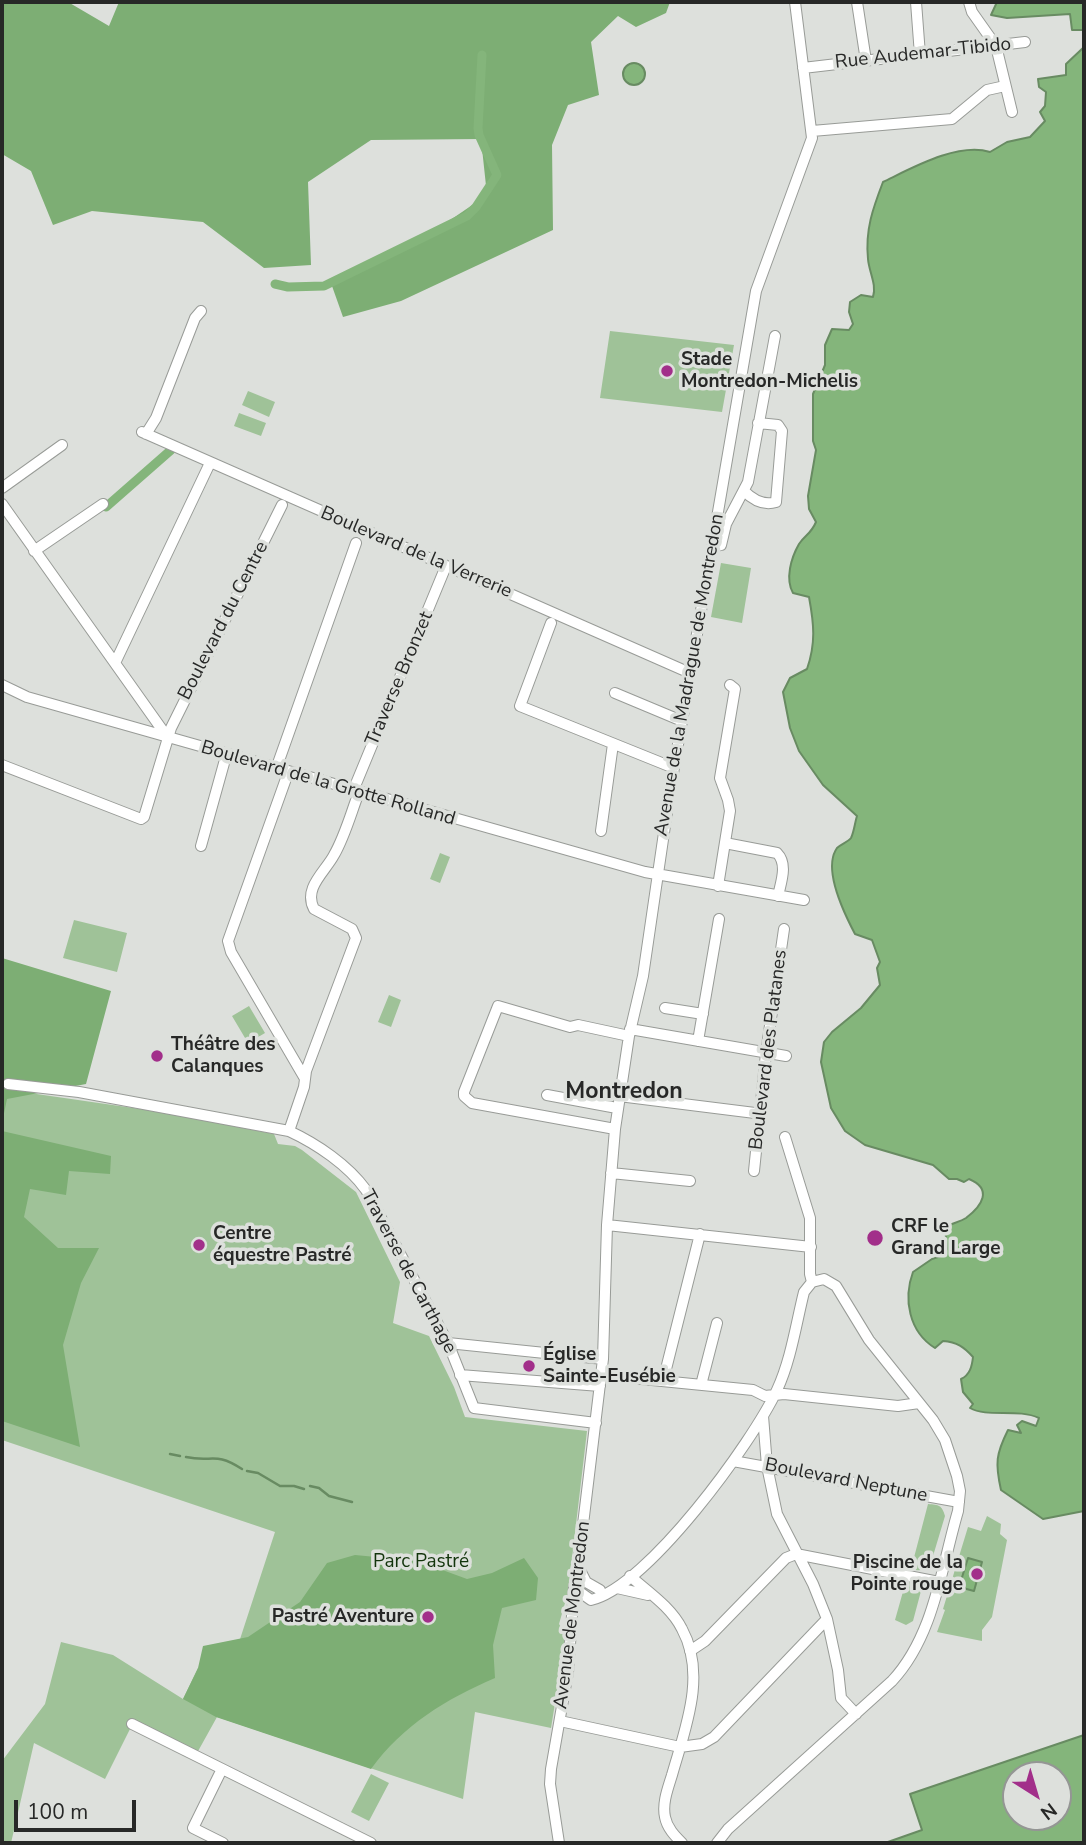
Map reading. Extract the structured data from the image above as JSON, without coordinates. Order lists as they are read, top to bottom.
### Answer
{
  "streets": {
    "street": [
      "Rue Audemar-Tibido",
      "Boulevard de la Verrerie",
      "Boulevard du Centre",
      "Avenue de la Madrague de Montredon",
      "Traverse Bronzet",
      "Boulevard de la Grotte Rolland",
      "Boulevard des Platanes",
      "Traverse de Carthage",
      "Boulevard Neptune",
      "Avenue de Montredon"
    ]
  },
  "crossings": [
    ["Rue Audemar-Tibido", "Avenue de la Madrague de Montredon"],
    ["Boulevard de la Verrerie", "Avenue de la Madrague de Montredon"],
    ["Boulevard de la Verrerie", "Traverse Bronzet"],
    ["Boulevard du Centre", "Boulevard de la Grotte Rolland"],
    ["Avenue de la Madrague de Montredon", "Boulevard de la Grotte Rolland"],
    ["Avenue de la Madrague de Montredon", "Avenue de Montredon"],
    ["Traverse Bronzet", "Boulevard de la Grotte Rolland"],
    ["Traverse de Carthage", "Avenue de Montredon"]
  ],
  "districts": ["Montredon"],
  "parks": ["Parc Pastré"],
  "places": [
    "Stade Montredon-Michelis",
    "Théâtre des Calanques",
    "CRF le Grand Large",
    "Centre équestre Pastré",
    "Église Sainte-Eusébie",
    "Piscine de la Pointe rouge",
    "Pastré Aventure"
  ],
  "scale_bar": "100 m",
  "north": "bottom right"
}
